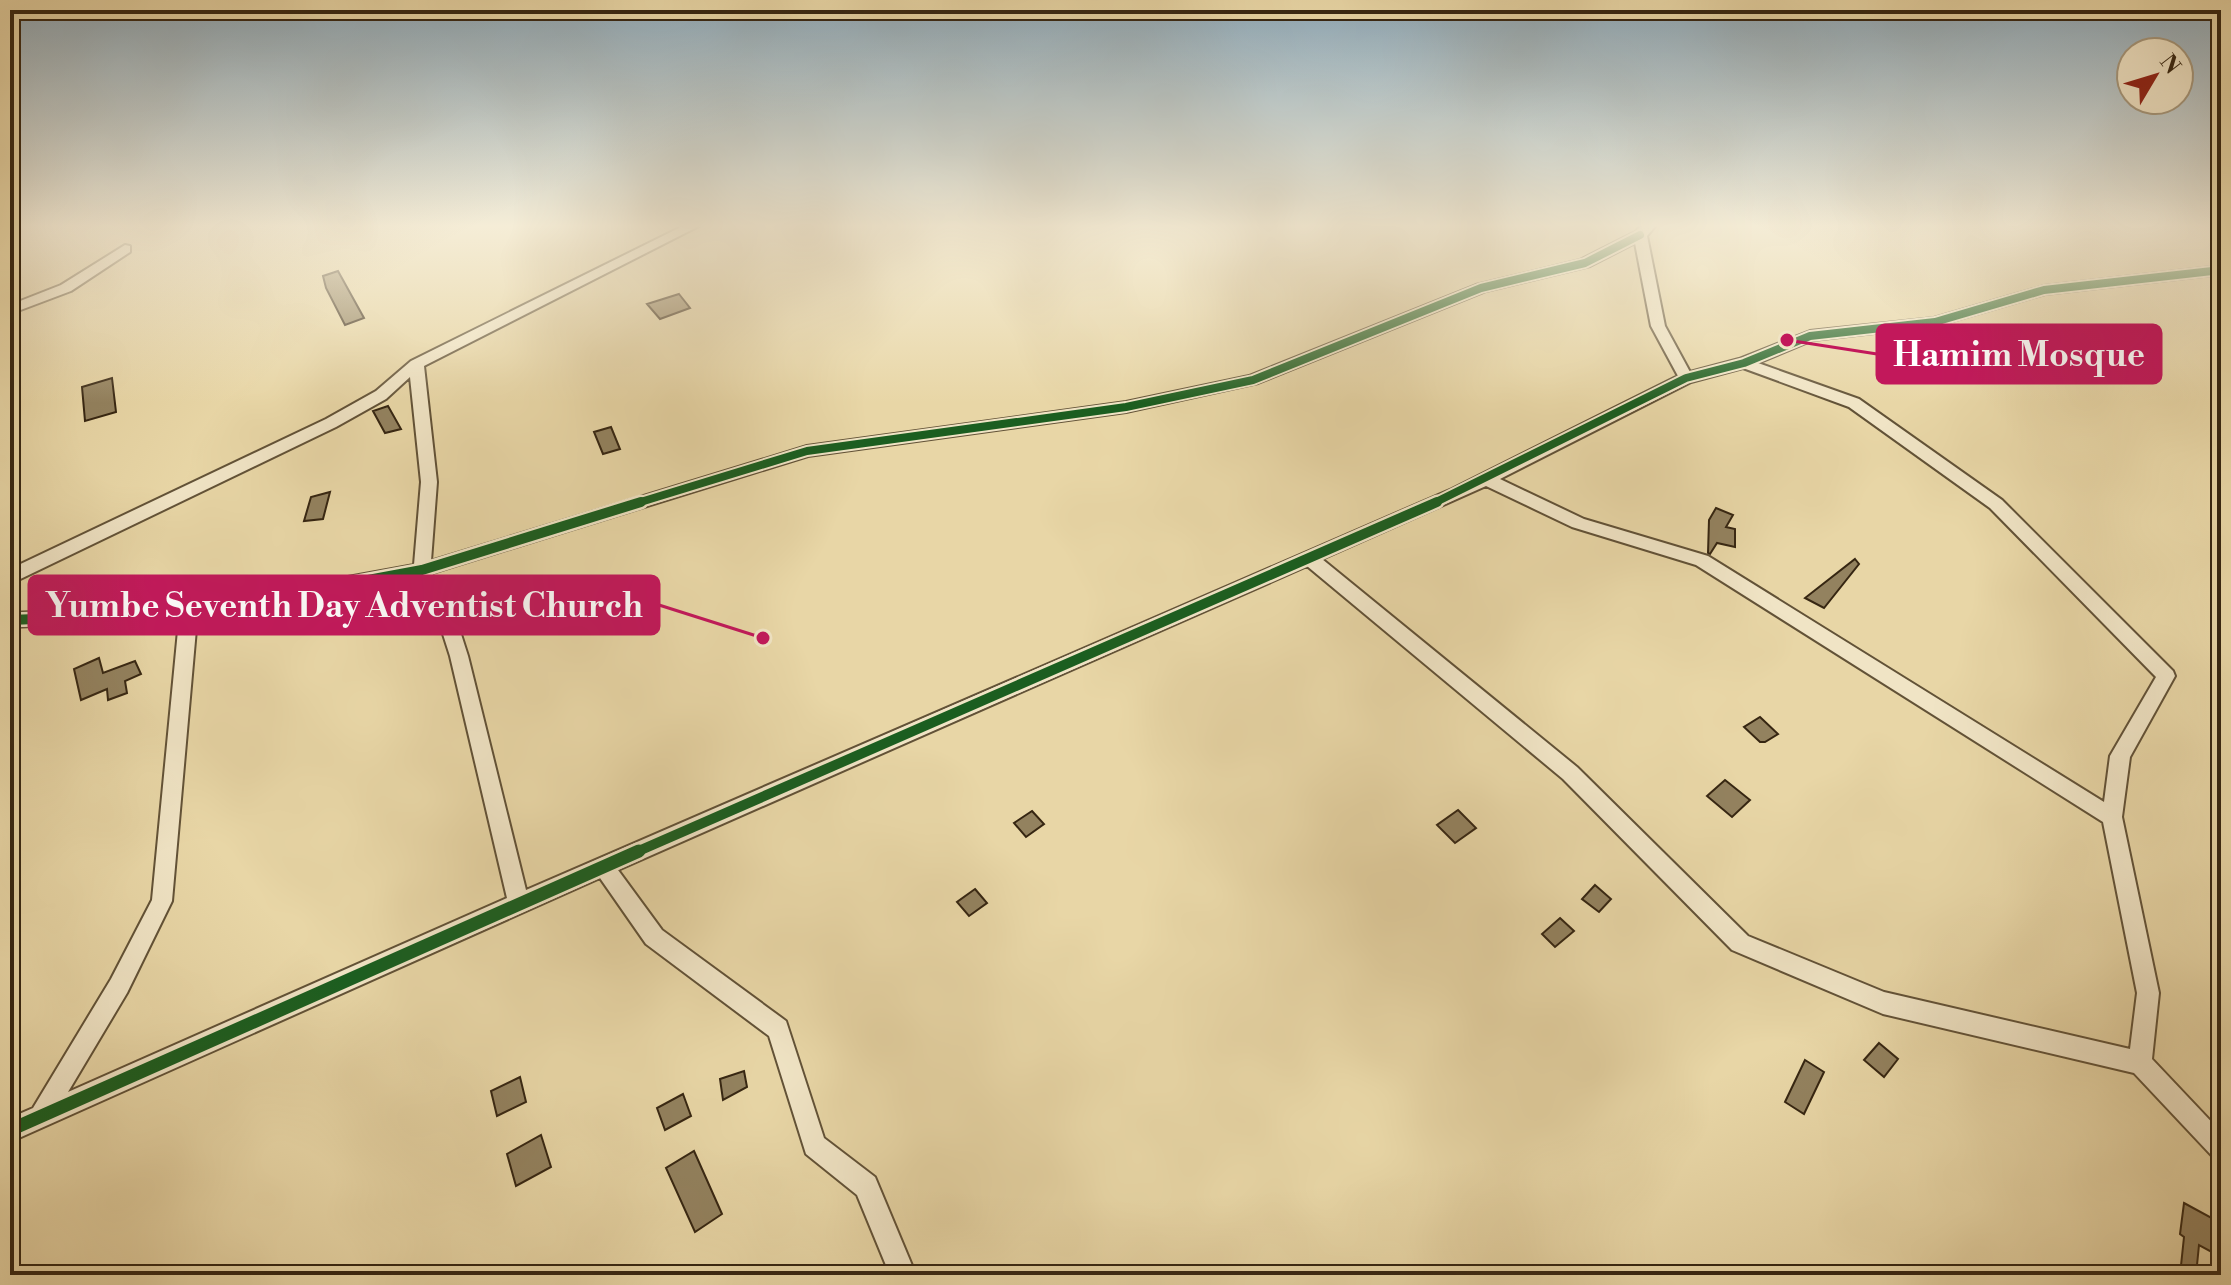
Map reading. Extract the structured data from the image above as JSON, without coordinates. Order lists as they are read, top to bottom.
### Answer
{
  "places": ["Hamim Mosque", "Yumbe Seventh Day Adventist Church"],
  "north": "top right"
}
